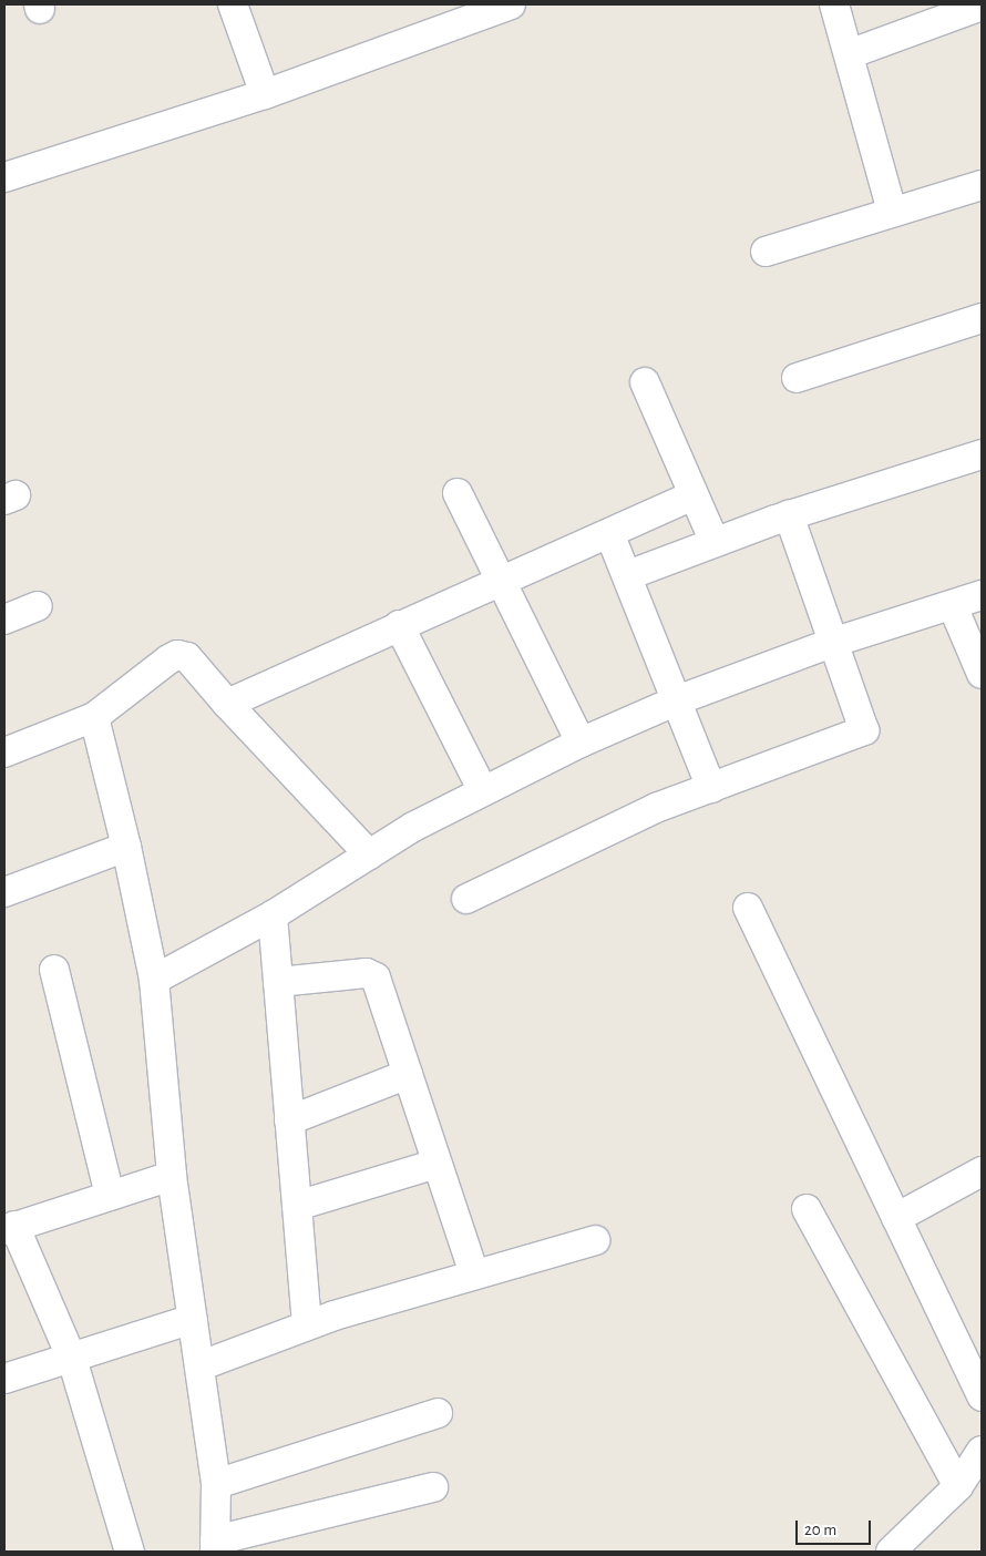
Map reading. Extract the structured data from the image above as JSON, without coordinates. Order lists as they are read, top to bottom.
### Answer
{
  "scale_bar": "20 m"
}
